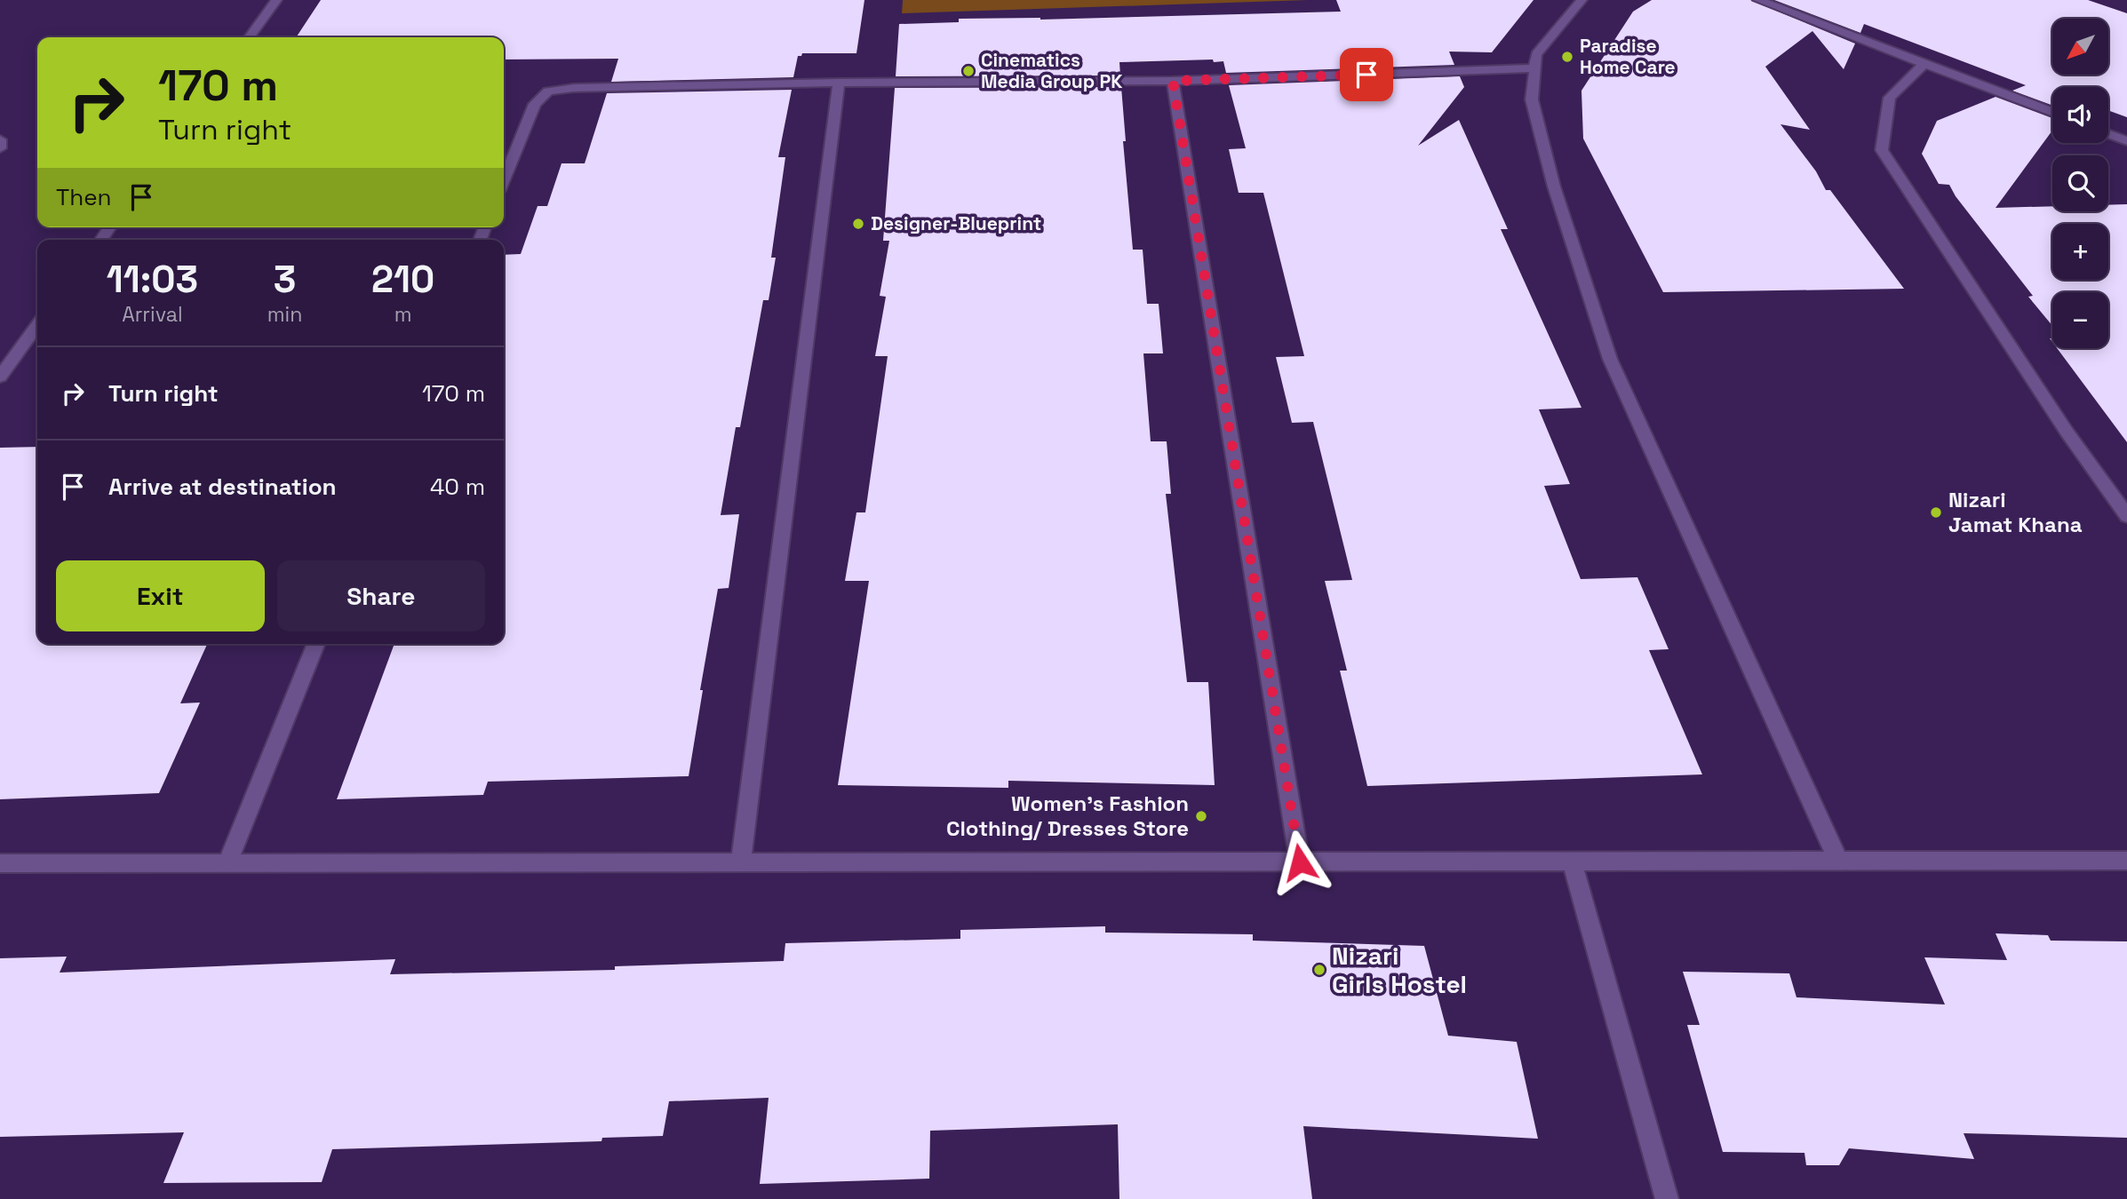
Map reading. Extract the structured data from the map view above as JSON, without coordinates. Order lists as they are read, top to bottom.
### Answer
{
  "places": [
    "Paradise Home Care",
    "Cinematics Media Group PK",
    "Designer-Blueprint",
    "Nizari Jamat Khana",
    "Women's Fashion Clothing/ Dresses Store",
    "Nizari Girls Hostel"
  ],
  "north": "bottom left",
  "page": {
    "map_buttons": ["+", "−"],
    "turn": ["170 m", "Turn right"],
    "then": "Then",
    "eta": [
      "11:03",
      "Arrival",
      "3",
      "min",
      "210",
      "m"
    ],
    "list": [
      {
        "name": "Turn right",
        "value": "170 m"
      },
      {
        "name": "Arrive at destination",
        "value": "40 m"
      }
    ],
    "buttons": ["Exit", "Share"]
  }
}
